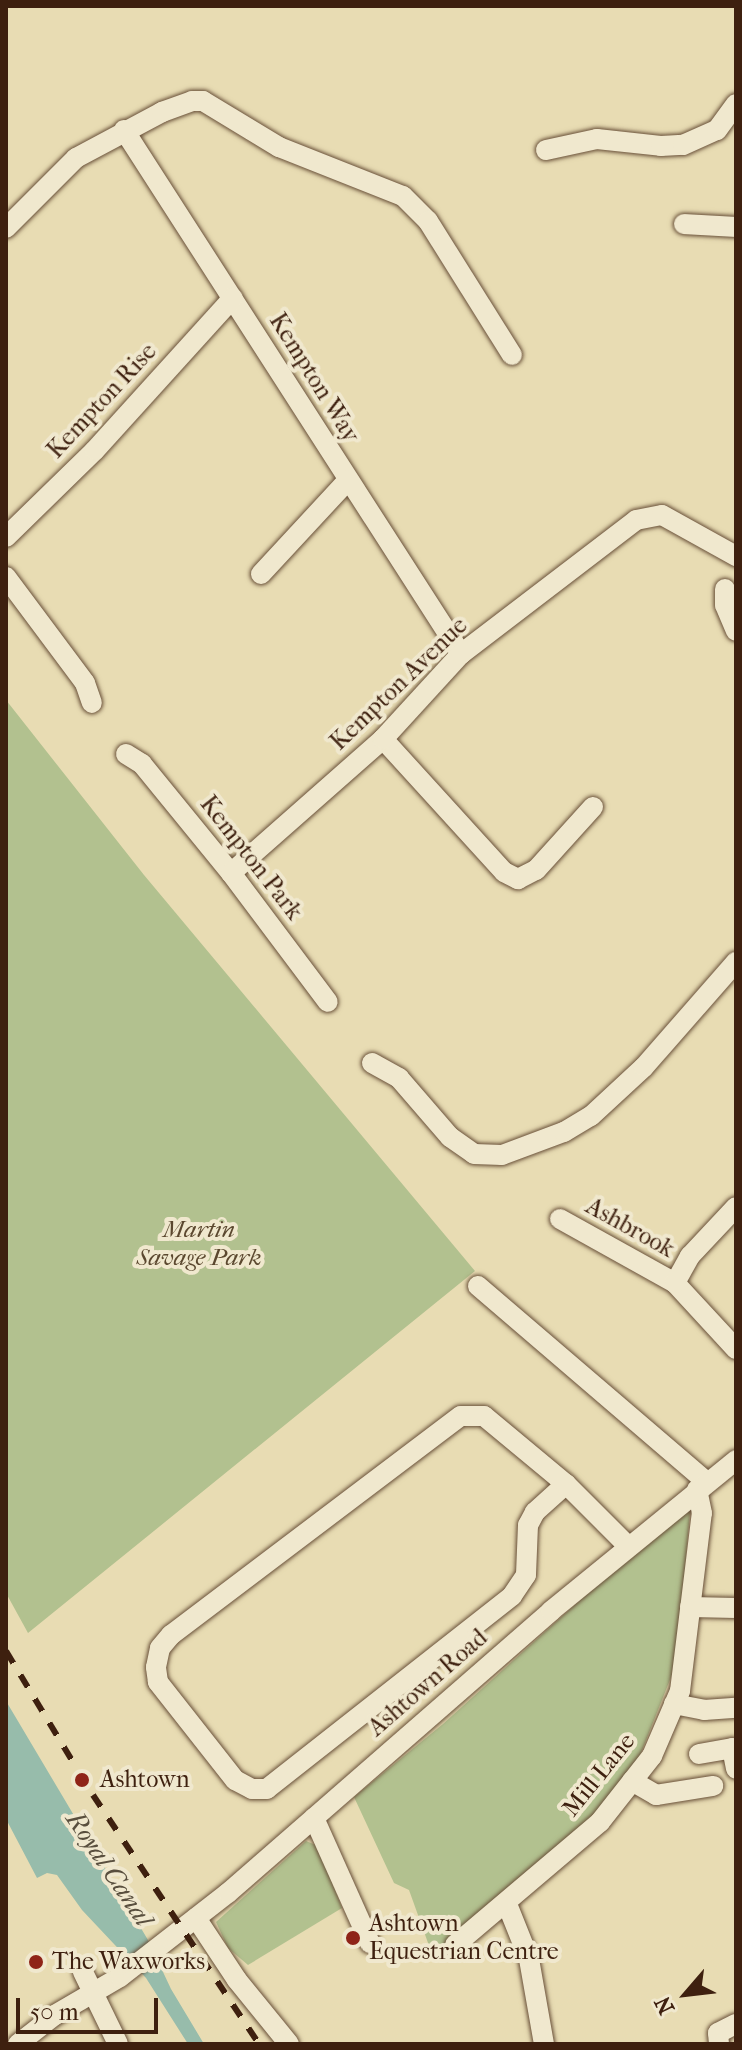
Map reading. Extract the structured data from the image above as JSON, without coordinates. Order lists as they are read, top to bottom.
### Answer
{
  "streets": {
    "street": [
      "Kempton Way",
      "Kempton Rise",
      "Kempton Avenue",
      "Kempton Park",
      "Ashbrook",
      "Ashtown Road",
      "Mill Lane"
    ]
  },
  "crossings": [
    ["Kempton Way", "Kempton Rise"],
    ["Kempton Way", "Kempton Avenue"],
    ["Kempton Avenue", "Kempton Park"],
    ["Ashtown Road", "Mill Lane"]
  ],
  "water": ["Royal Canal"],
  "parks": ["Martin Savage Park"],
  "places": ["Ashtown", "Ashtown Equestrian Centre", "The Waxworks"],
  "scale_bar": "50 m",
  "north": "bottom left"
}
